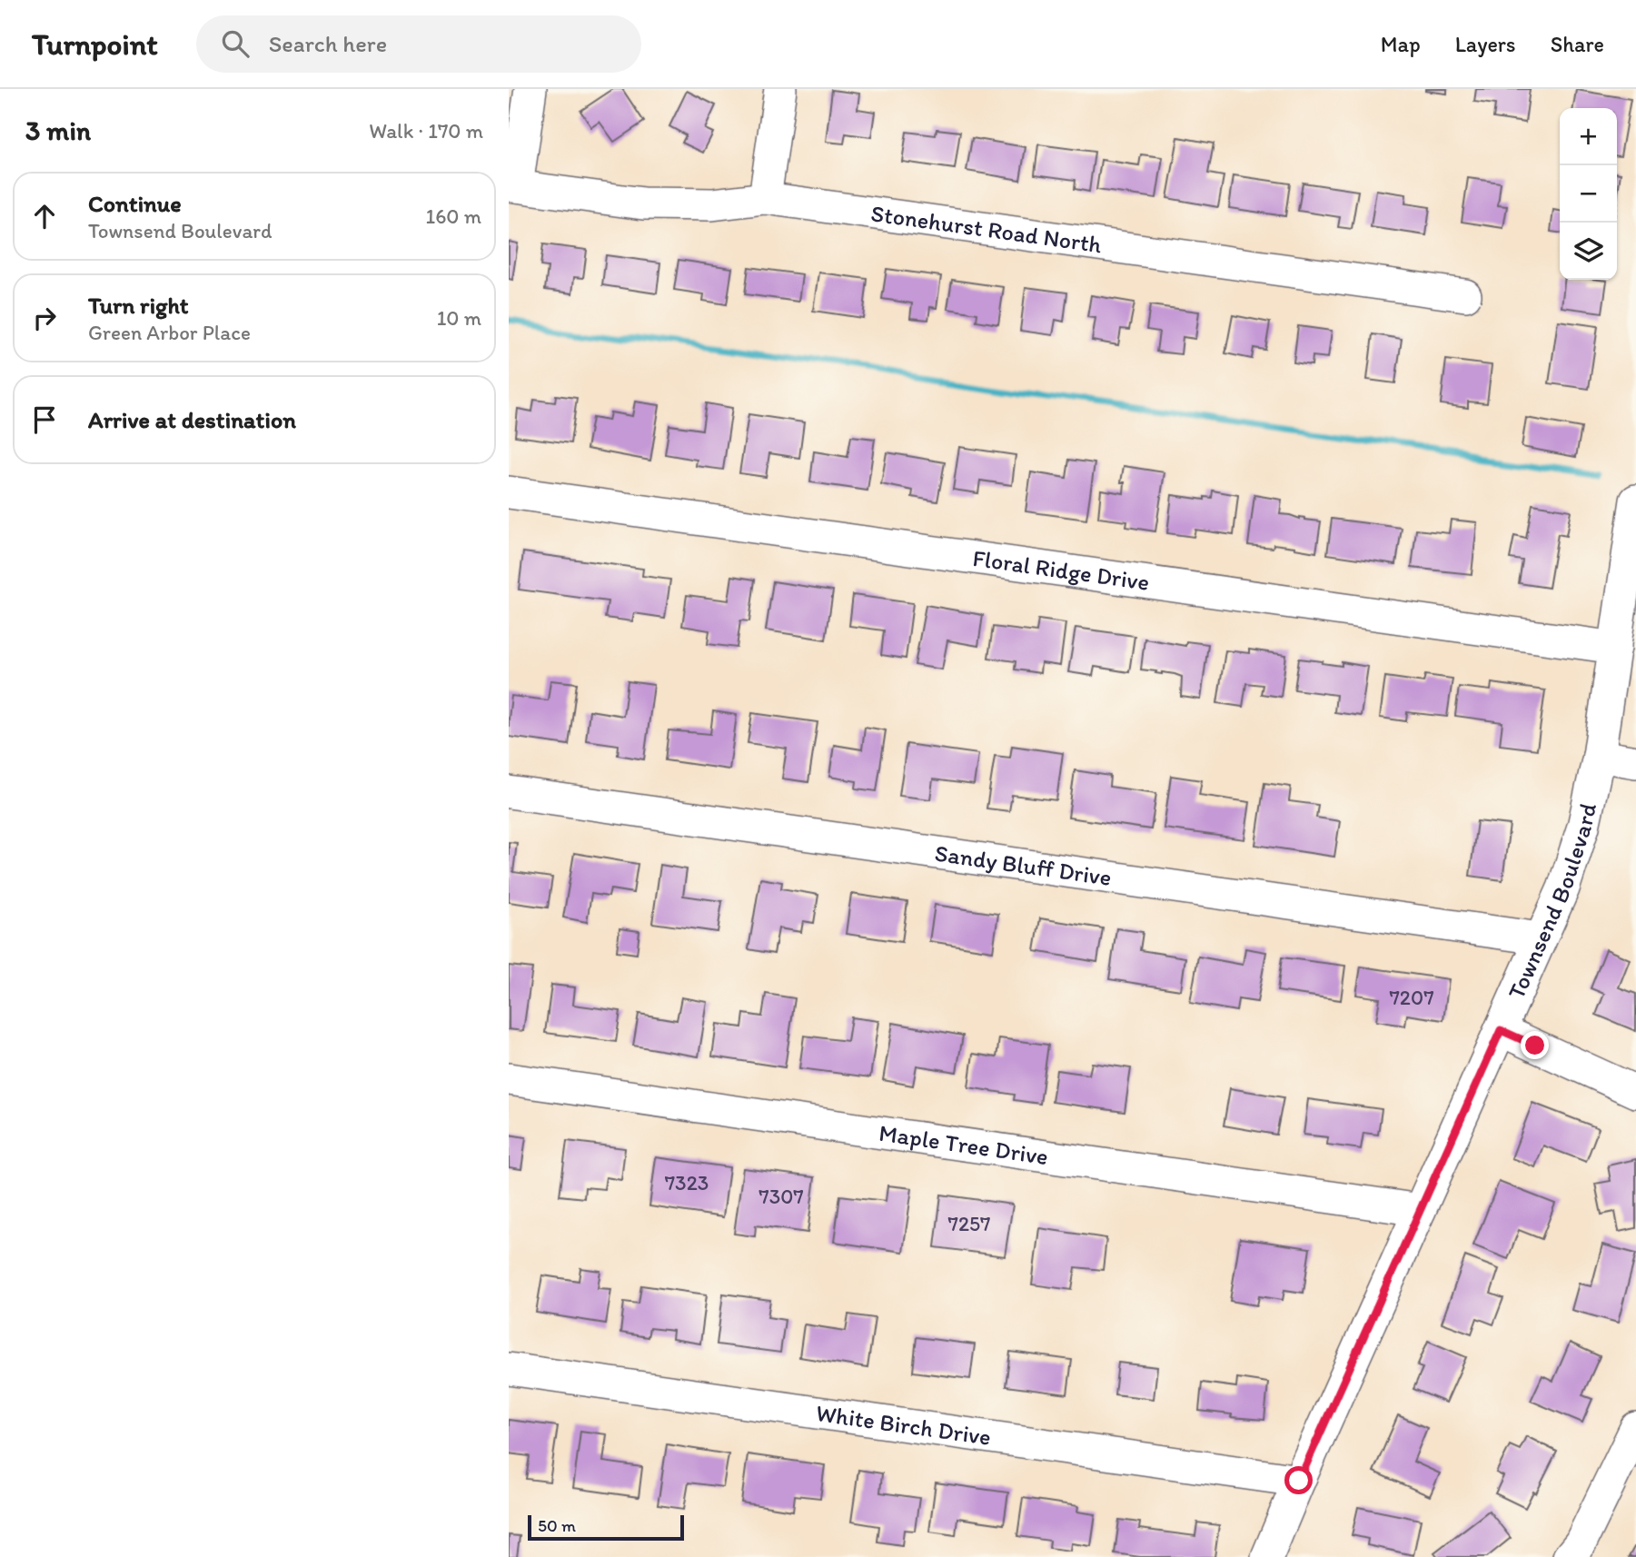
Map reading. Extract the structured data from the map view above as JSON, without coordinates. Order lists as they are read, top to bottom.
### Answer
{
  "streets": {
    "street": [
      "Stonehurst Road North",
      "Floral Ridge Drive",
      "Sandy Bluff Drive",
      "Townsend Boulevard",
      "Maple Tree Drive",
      "White Birch Drive"
    ]
  },
  "crossings": [
    ["Floral Ridge Drive", "Townsend Boulevard"],
    ["Sandy Bluff Drive", "Townsend Boulevard"],
    ["Townsend Boulevard", "Maple Tree Drive"],
    ["Townsend Boulevard", "White Birch Drive"]
  ],
  "house_numbers": [
    "7207",
    "7323",
    "7307",
    "7257"
  ],
  "scale_bar": "50 m",
  "page": {
    "header": "Turnpoint",
    "search": "Search here",
    "nav": ["Map", "Layers", "Share"],
    "heading": ["3 min", "Walk · 170 m"],
    "map_buttons": ["+", "−"],
    "list": [
      ["Continue", "Townsend Boulevard", "160 m"],
      ["Turn right", "Green Arbor Place", "10 m"],
      "Arrive at destination"
    ],
    "scale": "50 m"
  }
}
